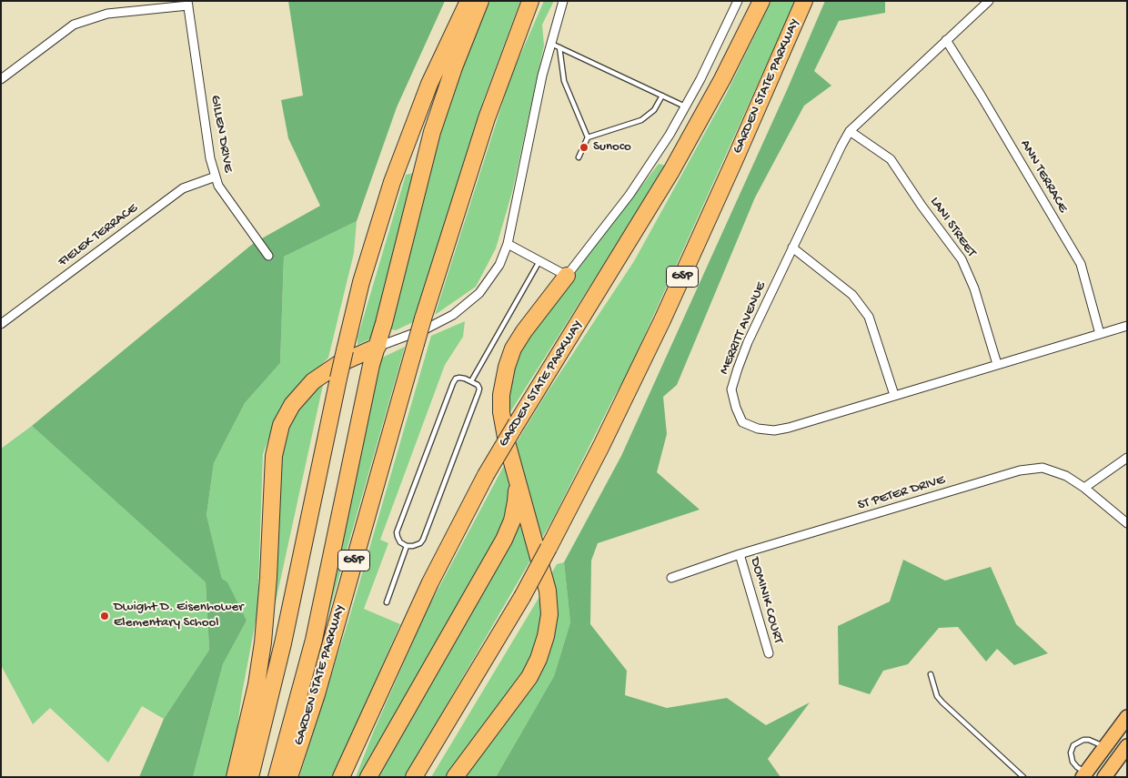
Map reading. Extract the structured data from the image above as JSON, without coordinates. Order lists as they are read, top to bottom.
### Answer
{
  "streets": {
    "highway": ["GARDEN STATE PARKWAY", "GSP"],
    "street": [
      "GILLEN DRIVE",
      "ANN TERRACE",
      "LANI STREET",
      "FIELEK TERRACE",
      "MERRITT AVENUE",
      "ST PETER DRIVE",
      "DOMINIK COURT"
    ]
  },
  "crossings": [
    ["GILLEN DRIVE", "FIELEK TERRACE"],
    ["ANN TERRACE", "MERRITT AVENUE"],
    ["LANI STREET", "MERRITT AVENUE"],
    ["ST PETER DRIVE", "DOMINIK COURT"]
  ],
  "places": ["Sunoco", "Dwight D. Eisenhower Elementary School"]
}
